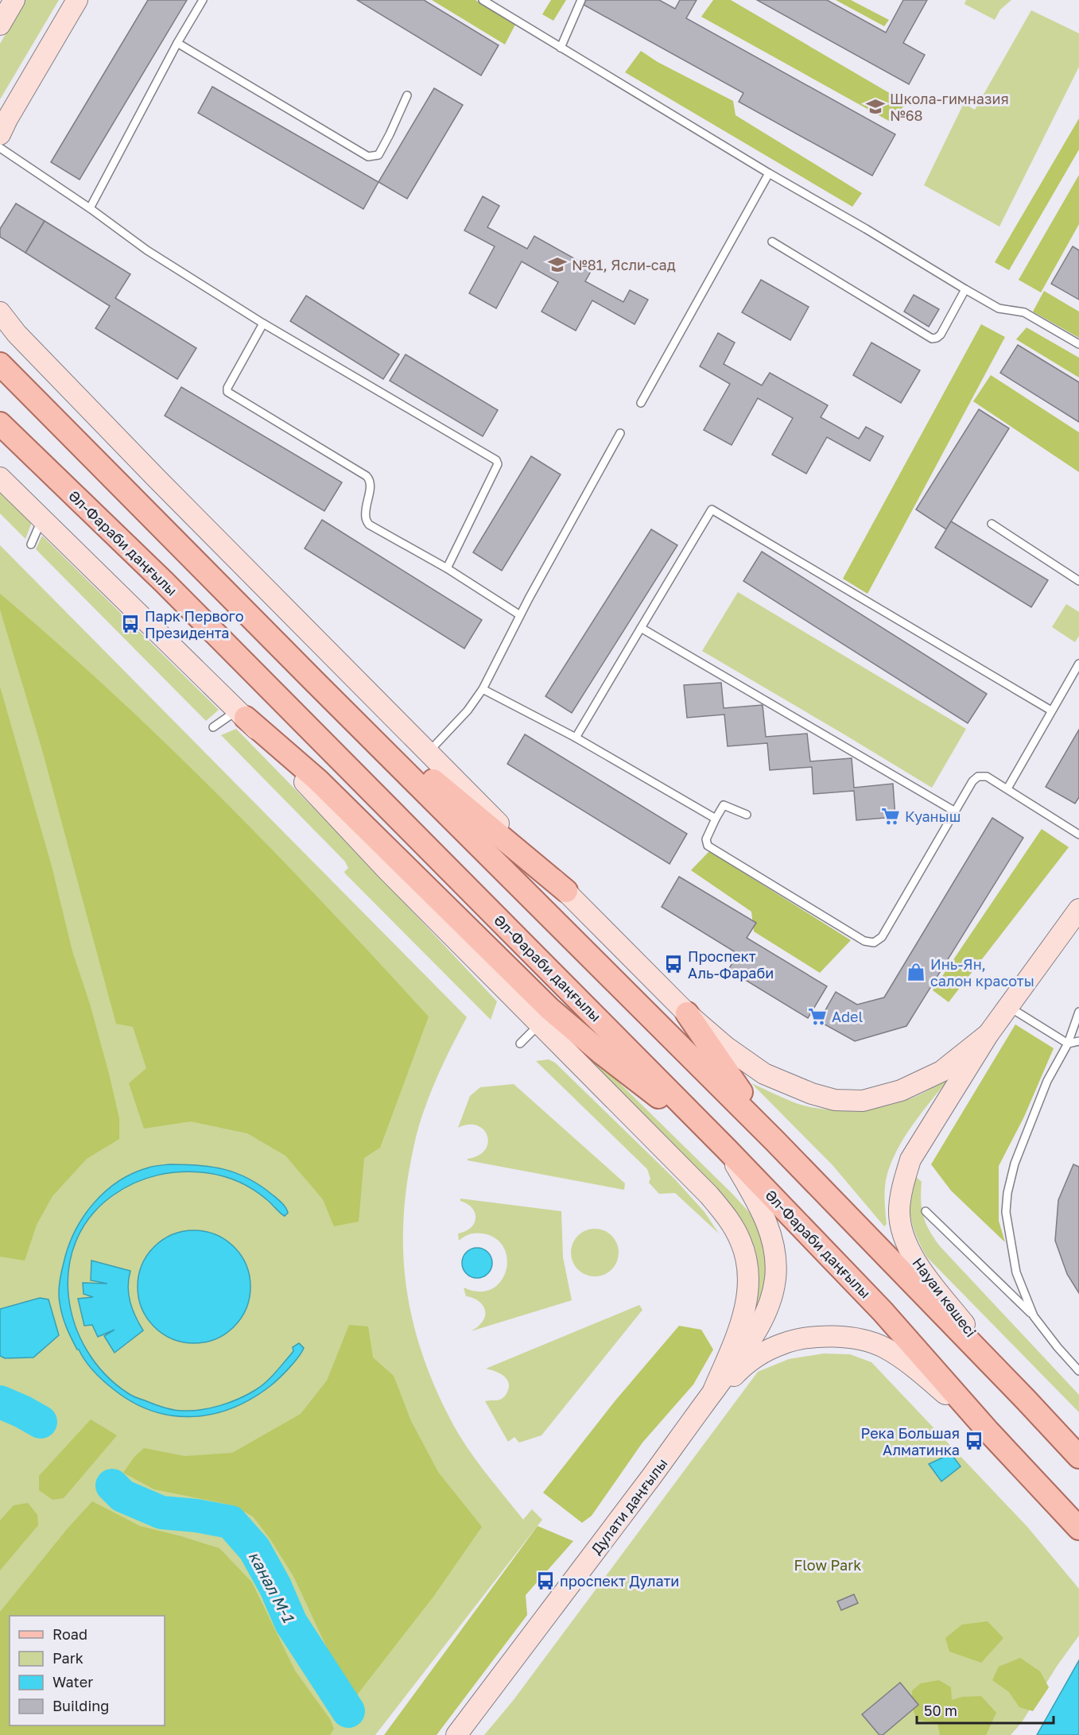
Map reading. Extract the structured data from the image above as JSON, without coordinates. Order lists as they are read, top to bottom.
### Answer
{
  "streets": {
    "main road": ["Әл-Фараби даңғылы"],
    "street": ["Науаи көшесі", "Дулати даңғылы"]
  },
  "water": ["канал М-1"],
  "parks": ["Flow Park"],
  "places": {
    "school or university": ["Школа-гимназия №68", "№81, Ясли-сад"],
    "bus stop": [
      "Парк Первого Президента",
      "Проспект Аль-Фараби",
      "Река Большая Алматинка",
      "проспект Дулати"
    ],
    "supermarket": ["Куаныш", "Adel"],
    "shop": ["Инь-Ян, салон красоты"]
  },
  "legend": [
    "Road",
    "Park",
    "Water",
    "Building"
  ],
  "scale_bar": "50 m"
}
